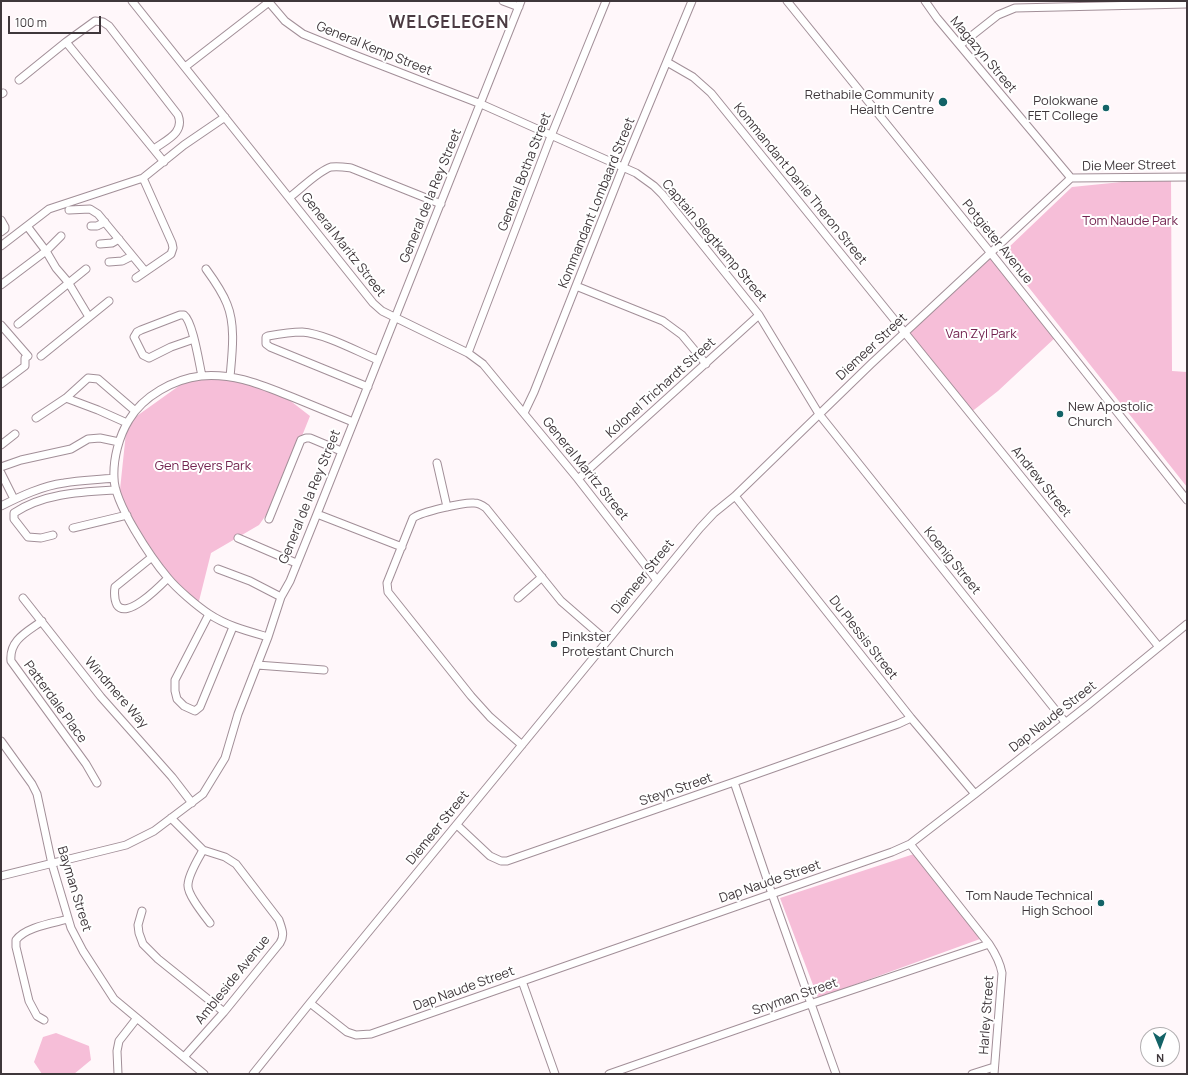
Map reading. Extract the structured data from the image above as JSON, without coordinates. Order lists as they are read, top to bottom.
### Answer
{
  "streets": {
    "street": [
      "General Kemp Street",
      "Magazyn Street",
      "Die Meer Street",
      "General Botha Street",
      "Kommandant Danie Theron Street",
      "General de la Rey Street",
      "Kommandant Lombaard Street",
      "Captain Slegtkamp Street",
      "Potgieter Avenue",
      "General Maritz Street",
      "Diemeer Street",
      "Kolonel Trichardt Street",
      "Andrew Street",
      "Koenig Street",
      "Du Plessis Street",
      "Windmere Way",
      "Patterdale Place",
      "Dap Naude Street",
      "Steyn Street",
      "Bayman Street",
      "Ambleside Avenue",
      "Snyman Street",
      "Harley Street"
    ]
  },
  "crossings": [
    ["General Kemp Street", "General de la Rey Street"],
    ["General Kemp Street", "Captain Slegtkamp Street"],
    ["Magazyn Street", "Die Meer Street"],
    ["Magazyn Street", "Diemeer Street"],
    ["Die Meer Street", "Diemeer Street"],
    ["General Botha Street", "Captain Slegtkamp Street"],
    ["General Botha Street", "General Maritz Street"],
    ["Kommandant Danie Theron Street", "Kommandant Lombaard Street"],
    ["Kommandant Danie Theron Street", "Diemeer Street"],
    ["Kommandant Danie Theron Street", "Andrew Street"],
    ["General de la Rey Street", "Captain Slegtkamp Street"],
    ["General de la Rey Street", "General Maritz Street"],
    ["General de la Rey Street", "Windmere Way"],
    ["General de la Rey Street", "Bayman Street"],
    ["General de la Rey Street", "Ambleside Avenue"],
    ["Kommandant Lombaard Street", "Captain Slegtkamp Street"],
    ["Kommandant Lombaard Street", "General Maritz Street"],
    ["Captain Slegtkamp Street", "Diemeer Street"],
    ["Captain Slegtkamp Street", "Kolonel Trichardt Street"],
    ["Captain Slegtkamp Street", "Koenig Street"],
    ["Potgieter Avenue", "Diemeer Street"],
    ["General Maritz Street", "Diemeer Street"],
    ["General Maritz Street", "Kolonel Trichardt Street"],
    ["Diemeer Street", "Andrew Street"],
    ["Diemeer Street", "Koenig Street"],
    ["Diemeer Street", "Du Plessis Street"],
    ["Diemeer Street", "Dap Naude Street"],
    ["Diemeer Street", "Steyn Street"],
    ["Andrew Street", "Dap Naude Street"],
    ["Koenig Street", "Dap Naude Street"],
    ["Du Plessis Street", "Dap Naude Street"],
    ["Du Plessis Street", "Steyn Street"],
    ["Windmere Way", "Patterdale Place"],
    ["Dap Naude Street", "Harley Street"],
    ["Bayman Street", "Ambleside Avenue"],
    ["Snyman Street", "Harley Street"]
  ],
  "districts": ["WELGELEGEN"],
  "parks": ["Tom Naude Park", "Van Zyl Park", "Gen Beyers Park"],
  "places": [
    "Rethabile Community Health Centre",
    "Polokwane FET College",
    "New Apostolic Church",
    "Pinkster Protestant Church",
    "Tom Naude Technical High School"
  ],
  "scale_bar": "100 m",
  "north": "bottom"
}
